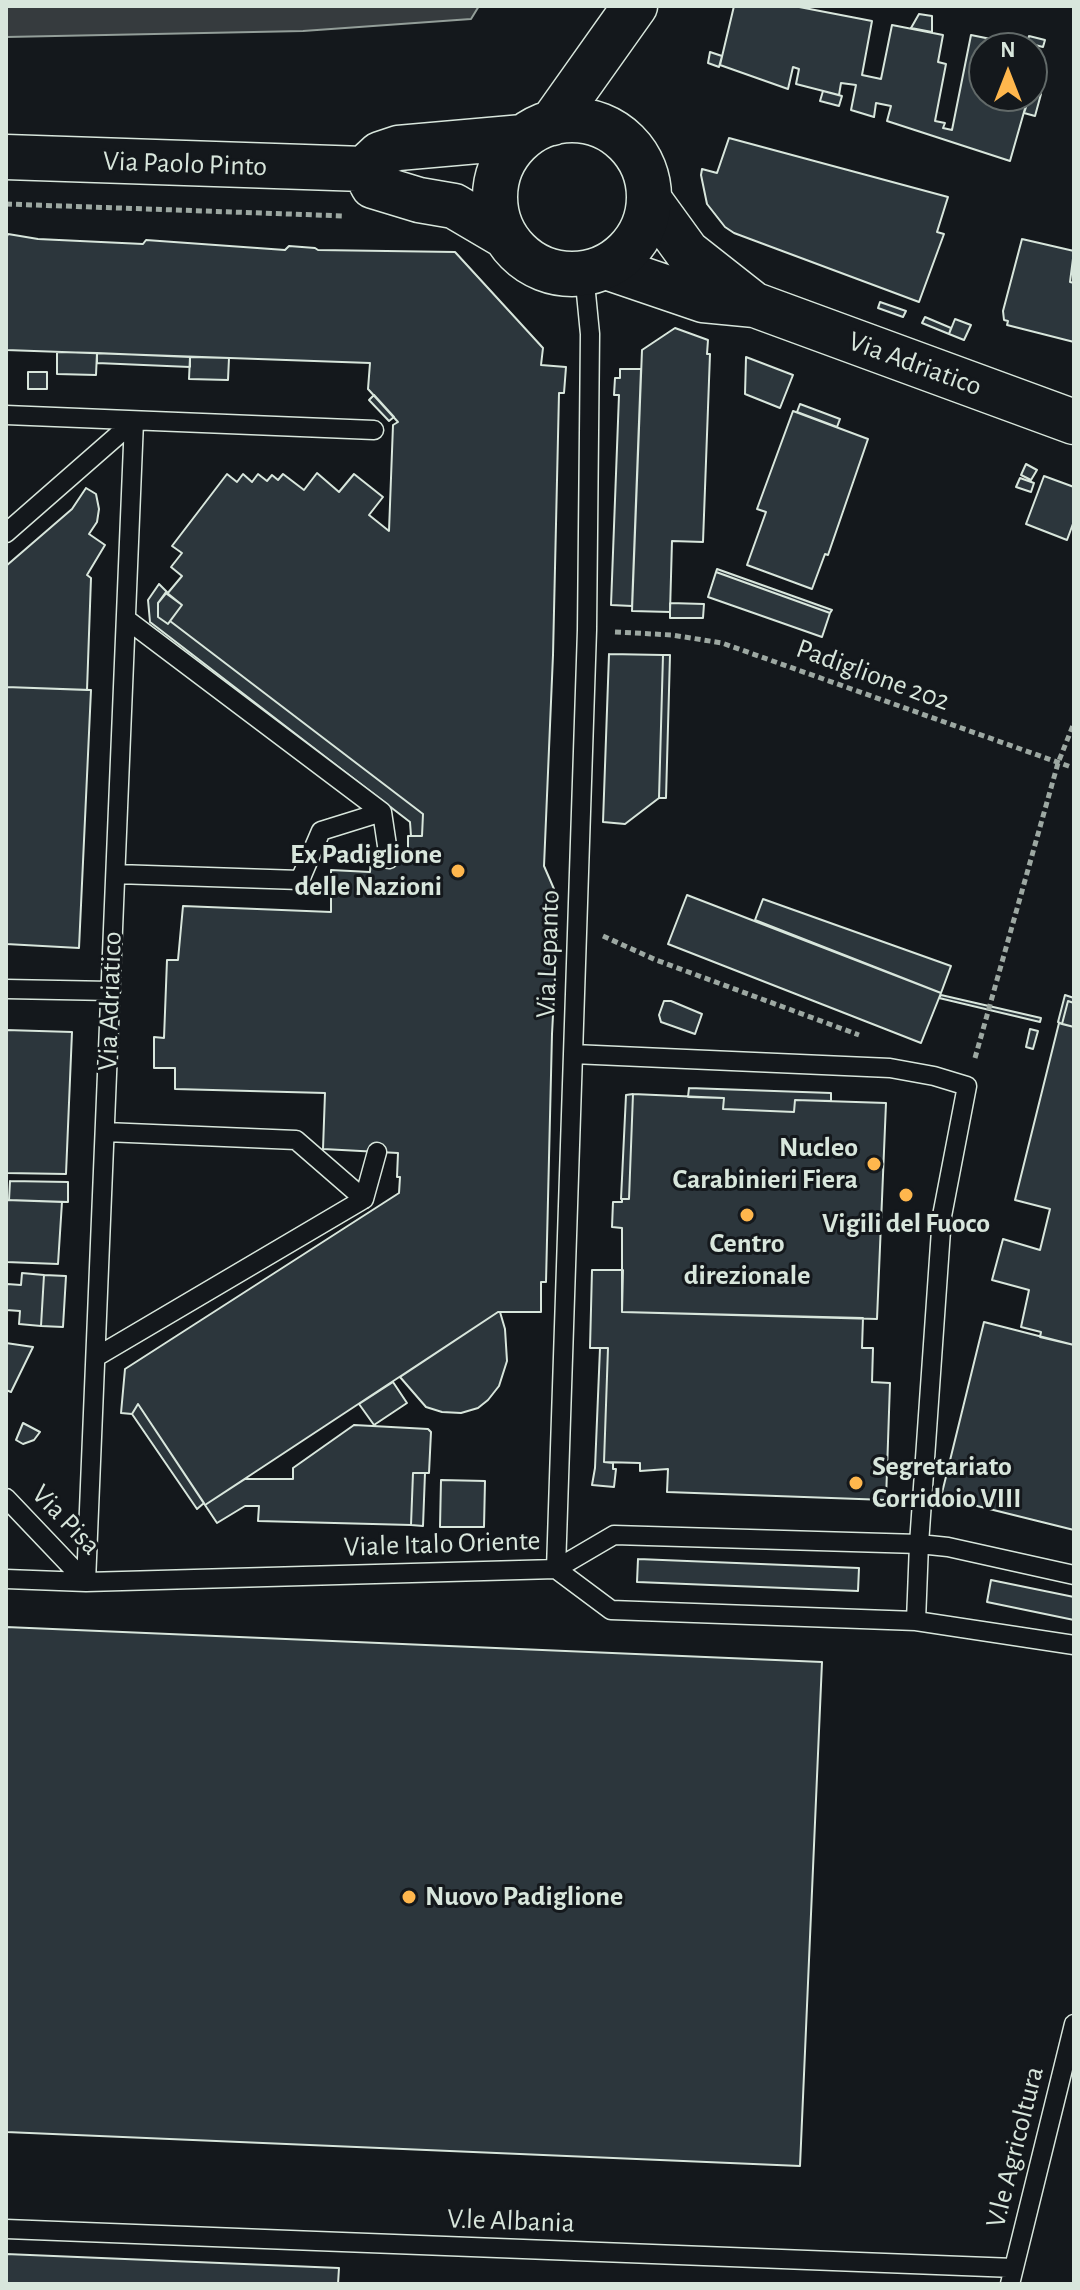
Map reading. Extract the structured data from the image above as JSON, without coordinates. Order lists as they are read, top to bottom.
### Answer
{
  "streets": {
    "main road": ["Via Paolo Pinto", "Via Adriatico"],
    "lane": [
      "Via Lepanto",
      "Via Pisa",
      "Viale Italo Oriente",
      "V.le Agricoltura",
      "V.le Albania"
    ],
    "path": ["Padiglione 202"]
  },
  "crossings": [
    ["Via Adriatico", "Via Lepanto"],
    ["Via Adriatico", "Via Pisa"],
    ["Via Adriatico", "Viale Italo Oriente"],
    ["Padiglione 202", "Via Lepanto"],
    ["Via Lepanto", "Viale Italo Oriente"],
    ["Via Pisa", "Viale Italo Oriente"],
    ["V.le Agricoltura", "V.le Albania"]
  ],
  "places": [
    "Ex Padiglione delle Nazioni",
    "Nucleo Carabinieri Fiera",
    "Vigili del Fuoco",
    "Centro direzionale",
    "Segretariato Corridoio VIII",
    "Nuovo Padiglione"
  ],
  "north": "top"
}
